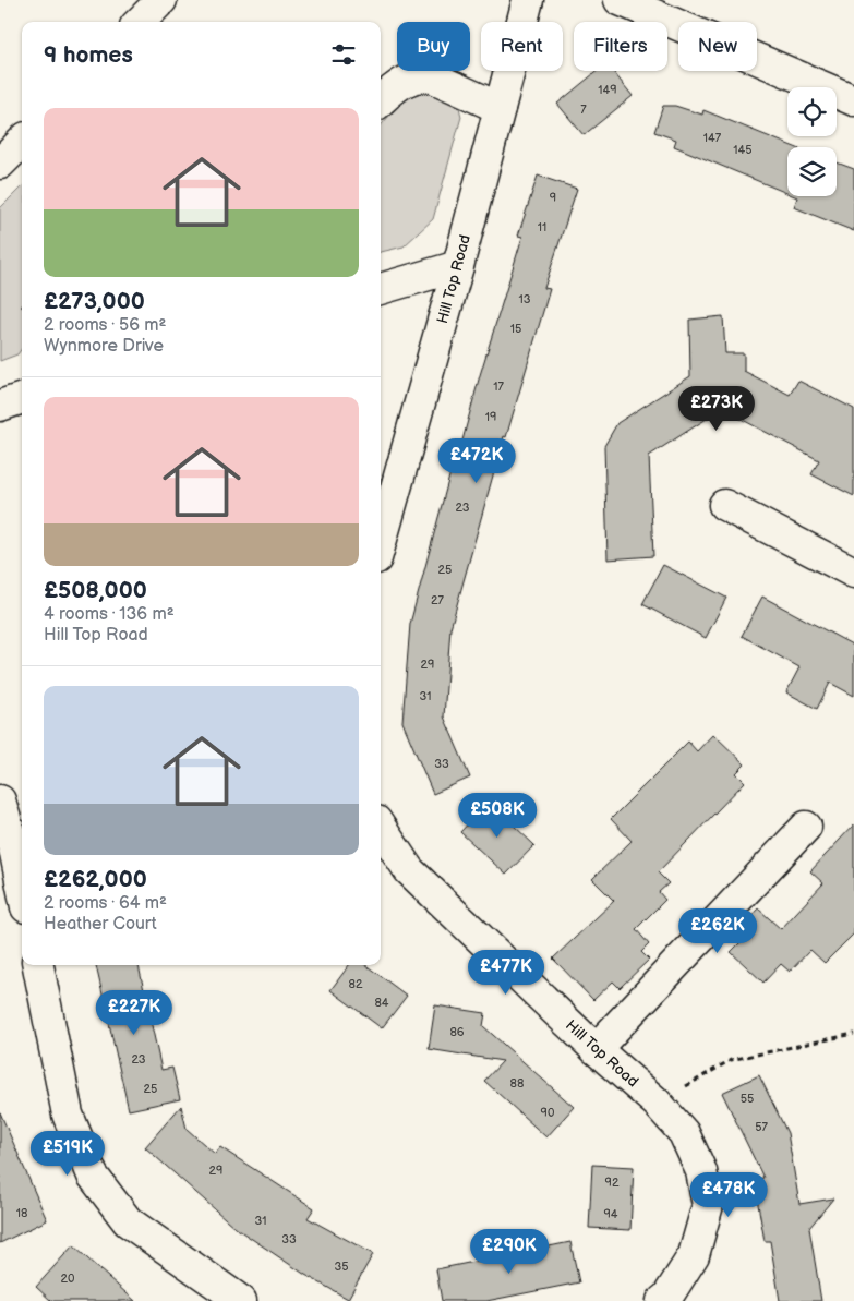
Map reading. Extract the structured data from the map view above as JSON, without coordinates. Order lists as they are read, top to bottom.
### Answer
{
  "streets": {
    "street": ["Hill Top Road"]
  },
  "house_numbers": [
    "149",
    "7",
    "147",
    "145",
    "9",
    "11",
    "13",
    "15",
    "17",
    "19",
    "23",
    "25",
    "27",
    "29",
    "31",
    "33",
    "82",
    "84",
    "86",
    "23",
    "88",
    "25",
    "55",
    "90",
    "57",
    "29",
    "92",
    "18",
    "94",
    "31",
    "33",
    "35",
    "20"
  ],
  "page": {
    "chip": [
      "Buy",
      "Rent",
      "Filters",
      "New"
    ],
    "heading": "9 homes",
    "list": [
      {
        "name": "£273,000",
        "note": "2 rooms · 56 m² · Wynmore Drive"
      },
      {
        "name": "£508,000",
        "note": "4 rooms · 136 m² · Hill Top Road"
      },
      {
        "name": "£262,000",
        "note": "2 rooms · 64 m² · Heather Court"
      }
    ],
    "price": [
      "£273K",
      "£472K",
      "£508K",
      "£262K",
      "£477K",
      "£227K",
      "£519K",
      "£478K",
      "£290K"
    ]
  }
}
